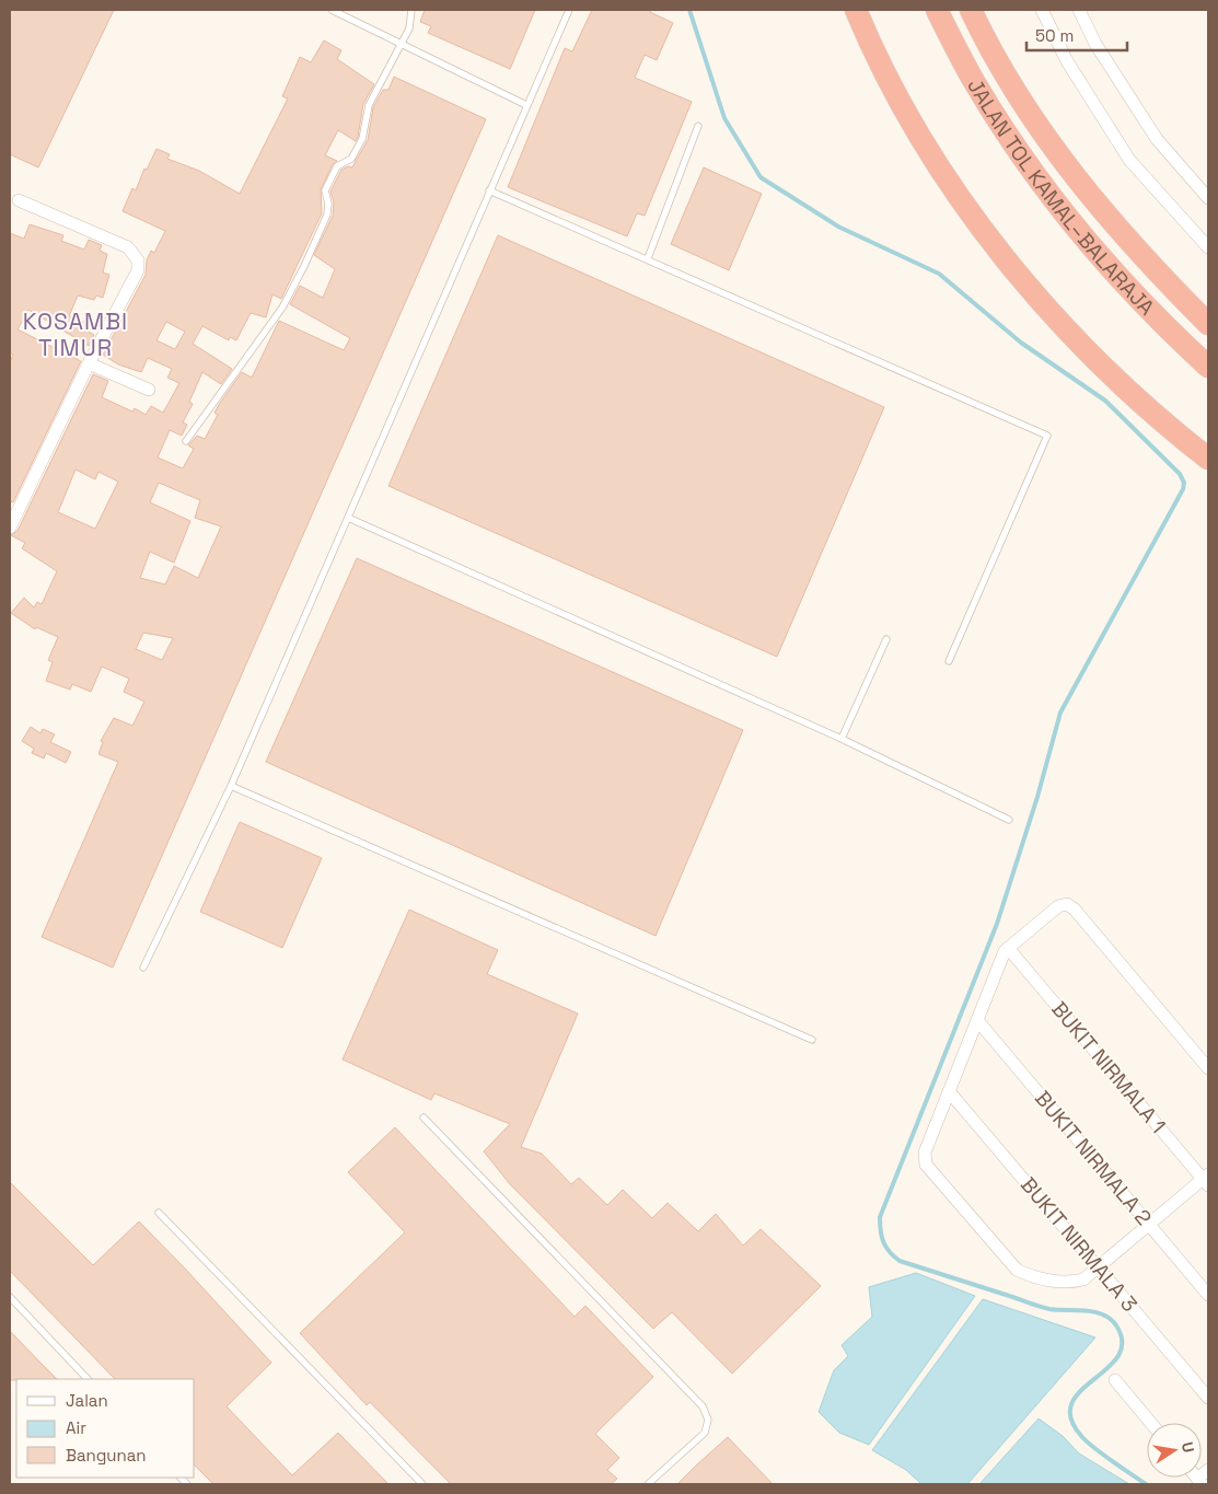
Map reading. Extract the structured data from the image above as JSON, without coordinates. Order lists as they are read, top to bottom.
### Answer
{
  "streets": {
    "highway": ["JALAN TOL KAMAL–BALARAJA"],
    "street": ["BUKIT NIRMALA 1", "BUKIT NIRMALA 2", "BUKIT NIRMALA 3"]
  },
  "districts": ["KOSAMBI TIMUR"],
  "legend": ["Jalan", "Air", "Bangunan"],
  "scale_bar": "50 m",
  "north": "right"
}
